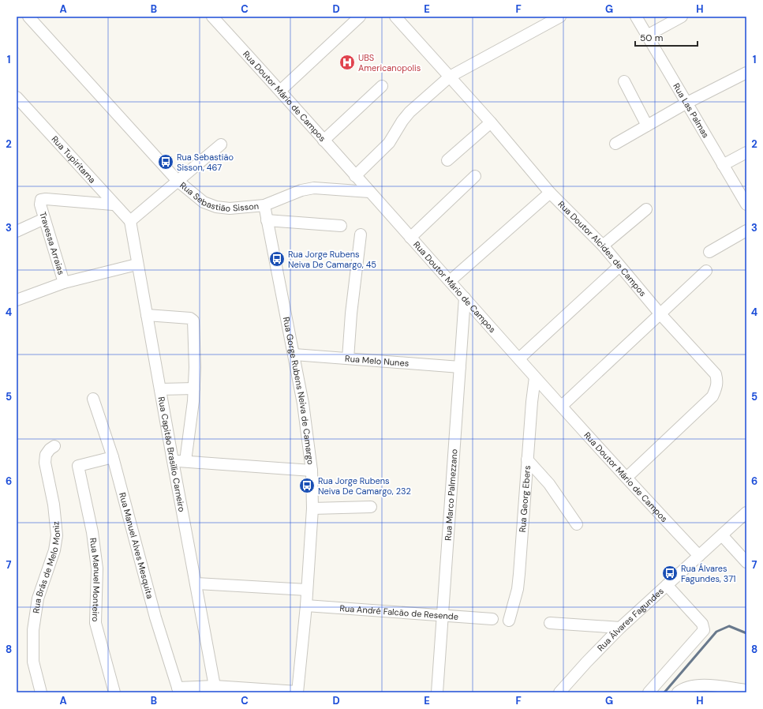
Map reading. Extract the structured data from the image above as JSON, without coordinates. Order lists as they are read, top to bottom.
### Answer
{
  "streets": {
    "street": [
      "Rua Doutor Mário de Campos",
      "Rua Las Palmas",
      "Rua Tupiritama",
      "Rua Sebastião Sisson",
      "Travessa Arraias",
      "Rua Doutor Alcides de Campos",
      "Rua Melo Nunes",
      "Rua Gorge Rubens Neiva de Camargo",
      "Rua Capitão Brasilio Carneiro",
      "Rua Marco Palmezzano",
      "Rua Georg Ebers",
      "Rua Manuel Alves Mesquita",
      "Rua Brás de Melo Moniz",
      "Rua Manuel Monteiro",
      "Rua André Falcão de Resende",
      "Rua Álvares Fagundes"
    ]
  },
  "crossings": [
    ["Rua Doutor Mário de Campos", "Rua Sebastião Sisson"],
    ["Rua Doutor Mário de Campos", "Rua Doutor Alcides de Campos"],
    ["Rua Doutor Mário de Campos", "Rua Marco Palmezzano"],
    ["Rua Doutor Mário de Campos", "Rua Georg Ebers"],
    ["Rua Doutor Mário de Campos", "Rua Álvares Fagundes"],
    ["Rua Tupiritama", "Travessa Arraias"],
    ["Rua Tupiritama", "Rua Capitão Brasilio Carneiro"],
    ["Rua Sebastião Sisson", "Rua Gorge Rubens Neiva de Camargo"],
    ["Rua Melo Nunes", "Rua Gorge Rubens Neiva de Camargo"],
    ["Rua Melo Nunes", "Rua Marco Palmezzano"],
    ["Rua Gorge Rubens Neiva de Camargo", "Rua André Falcão de Resende"],
    ["Rua Marco Palmezzano", "Rua André Falcão de Resende"],
    ["Rua Manuel Alves Mesquita", "Rua Manuel Monteiro"]
  ],
  "places": {
    "hospital": ["UBS Americanopolis"],
    "bus stop": [
      "Rua Sebastião Sisson, 467",
      "Rua Jorge Rubens Neiva De Camargo, 45",
      "Rua Jorge Rubens Neiva De Camargo, 232",
      "Rua Álvares Fagundes, 371"
    ]
  },
  "scale_bar": "50 m",
  "grid": {
    "columns": [
      "A",
      "B",
      "C",
      "D",
      "E",
      "F",
      "G",
      "H"
    ],
    "rows": [
      "1",
      "2",
      "3",
      "4",
      "5",
      "6",
      "7",
      "8"
    ]
  }
}
